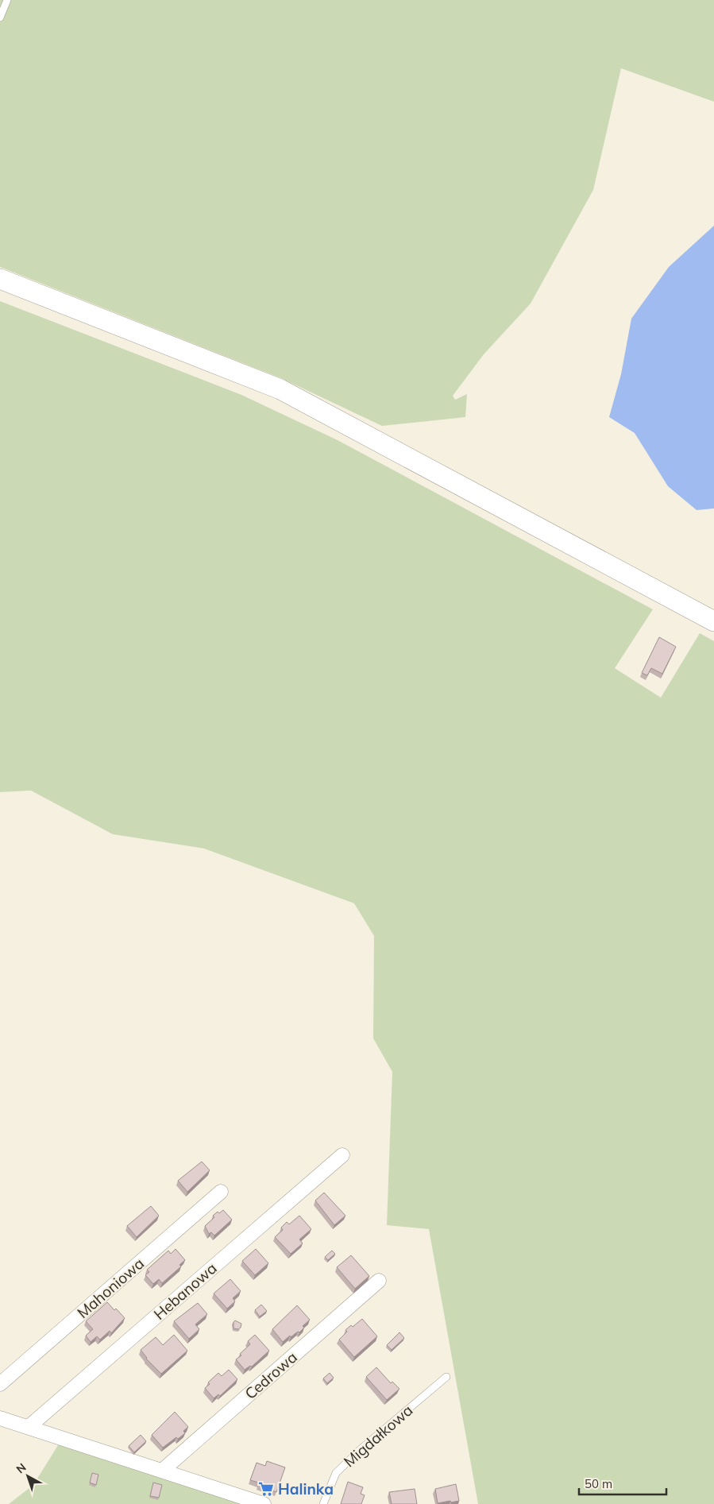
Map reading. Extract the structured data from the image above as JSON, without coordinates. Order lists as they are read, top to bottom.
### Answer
{
  "streets": {
    "street": ["Mahoniowa", "Hebanowa", "Cedrowa"],
    "lane": ["Migdałkowa"]
  },
  "places": {
    "supermarket": ["Halinka"]
  },
  "scale_bar": "50 m",
  "north": "top left"
}
